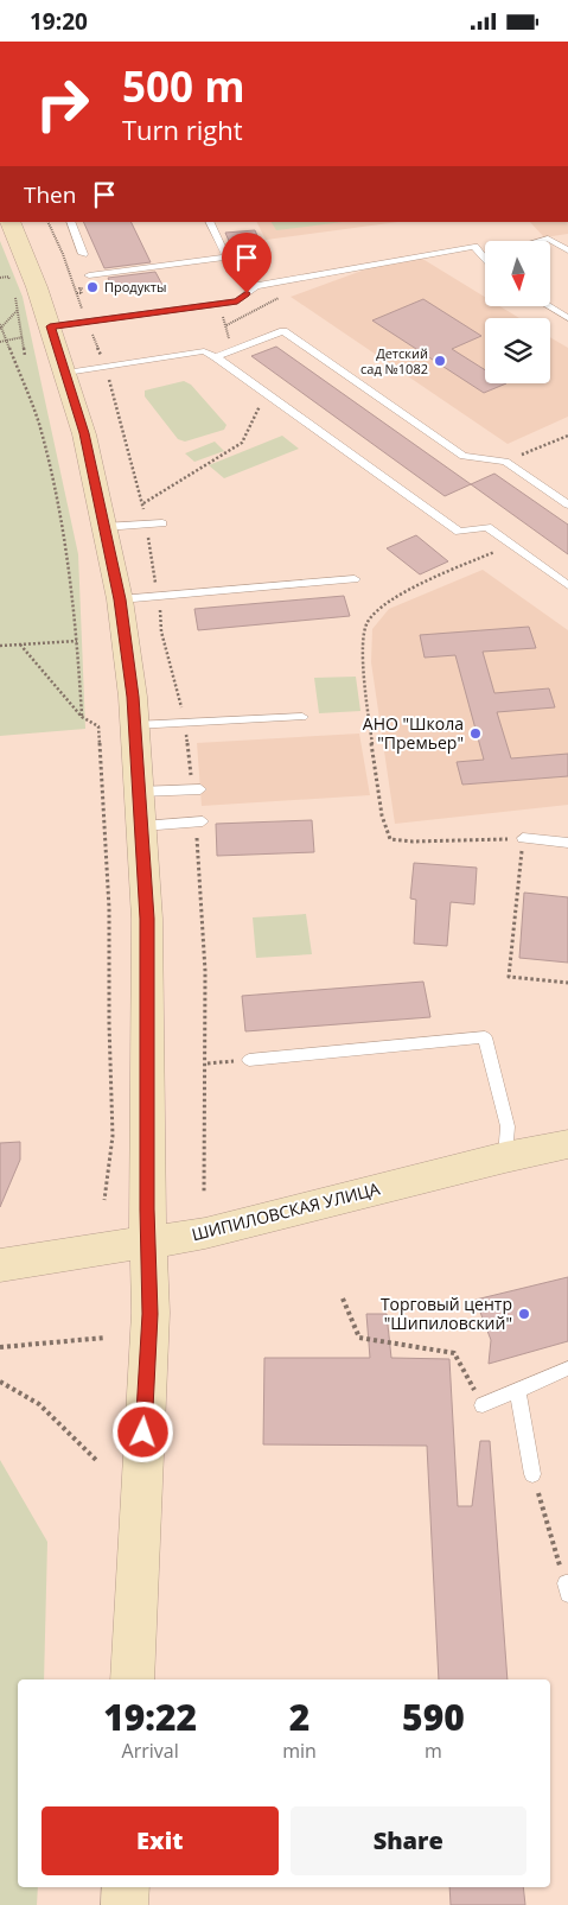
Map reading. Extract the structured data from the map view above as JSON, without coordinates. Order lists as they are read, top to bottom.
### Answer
{
  "streets": {
    "street": ["ШИПИЛОВСКАЯ УЛИЦА"]
  },
  "places": [
    "Продукты",
    "Детский сад №1082",
    "АНО \"Школа \"Премьер\"",
    "Торговый центр \"Шипиловский\""
  ],
  "north": "bottom",
  "page": {
    "status": "19:20",
    "turn": ["500 m", "Turn right"],
    "then": "Then",
    "eta": [
      "19:22",
      "Arrival",
      "2",
      "min",
      "590",
      "m"
    ],
    "buttons": ["Exit", "Share"]
  }
}
